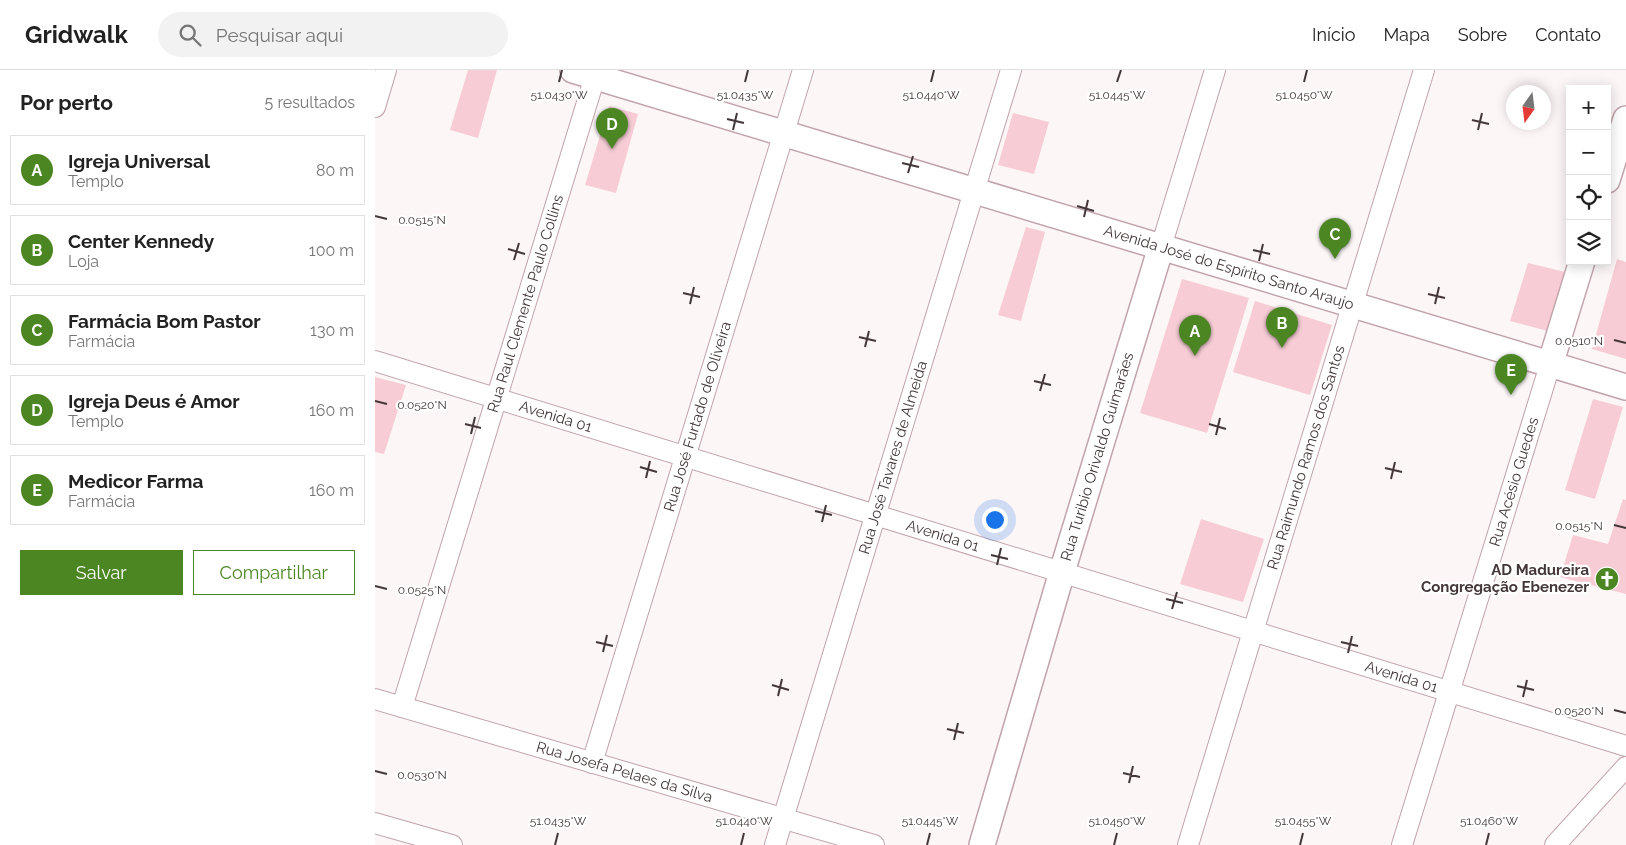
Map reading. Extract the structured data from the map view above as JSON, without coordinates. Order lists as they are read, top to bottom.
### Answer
{
  "streets": {
    "street": [
      "Avenida José do Espírito Santo Araujo",
      "Rua Raul Clemente Paulo Collins",
      "Avenida 01",
      "Rua José Furtado de Oliveira",
      "Rua Turibio Orivaldo Guimarães",
      "Rua José Tavares de Almeida",
      "Rua Raimundo Ramos dos Santos",
      "Rua Acésio Guedes",
      "Rua Josefa Pelaes da Silva"
    ]
  },
  "crossings": [
    ["Avenida José do Espírito Santo Araujo", "Rua Raul Clemente Paulo Collins"],
    ["Avenida José do Espírito Santo Araujo", "Rua José Furtado de Oliveira"],
    ["Avenida José do Espírito Santo Araujo", "Rua Turibio Orivaldo Guimarães"],
    ["Avenida José do Espírito Santo Araujo", "Rua José Tavares de Almeida"],
    ["Avenida José do Espírito Santo Araujo", "Rua Raimundo Ramos dos Santos"],
    ["Avenida José do Espírito Santo Araujo", "Rua Acésio Guedes"],
    ["Rua Raul Clemente Paulo Collins", "Avenida 01"],
    ["Rua Raul Clemente Paulo Collins", "Rua Josefa Pelaes da Silva"],
    ["Avenida 01", "Rua José Furtado de Oliveira"],
    ["Avenida 01", "Rua Turibio Orivaldo Guimarães"],
    ["Avenida 01", "Rua José Tavares de Almeida"],
    ["Avenida 01", "Rua Raimundo Ramos dos Santos"],
    ["Avenida 01", "Rua Acésio Guedes"],
    ["Rua José Furtado de Oliveira", "Rua Josefa Pelaes da Silva"],
    ["Rua José Tavares de Almeida", "Rua Josefa Pelaes da Silva"]
  ],
  "places": {
    "church": ["AD Madureira Congregação Ebenezer"]
  },
  "north": "bottom",
  "page": {
    "header": "Gridwalk",
    "search": "Pesquisar aqui",
    "nav": [
      "Início",
      "Mapa",
      "Sobre",
      "Contato"
    ],
    "heading": ["Por perto", "5 resultados"],
    "map_buttons": ["+", "−"],
    "pins": [
      "D",
      "C",
      "B",
      "A",
      "E"
    ],
    "list": [
      {
        "mark": "A",
        "name": "Igreja Universal",
        "note": "Templo",
        "value": "80 m"
      },
      {
        "mark": "B",
        "name": "Center Kennedy",
        "note": "Loja",
        "value": "100 m"
      },
      {
        "mark": "C",
        "name": "Farmácia Bom Pastor",
        "note": "Farmácia",
        "value": "130 m"
      },
      {
        "mark": "D",
        "name": "Igreja Deus é Amor",
        "note": "Templo",
        "value": "160 m"
      },
      {
        "mark": "E",
        "name": "Medicor Farma",
        "note": "Farmácia",
        "value": "160 m"
      }
    ],
    "buttons": ["Salvar", "Compartilhar"]
  },
  "coordinates": [
    "51.0430°W",
    "51.0435°W",
    "51.0440°W",
    "51.0445°W",
    "51.0450°W",
    "0.0515°N",
    "0.0510°N",
    "0.0520°N",
    "0.0525°N",
    "0.0530°N",
    "51.0455°W",
    "51.0460°W"
  ]
}
